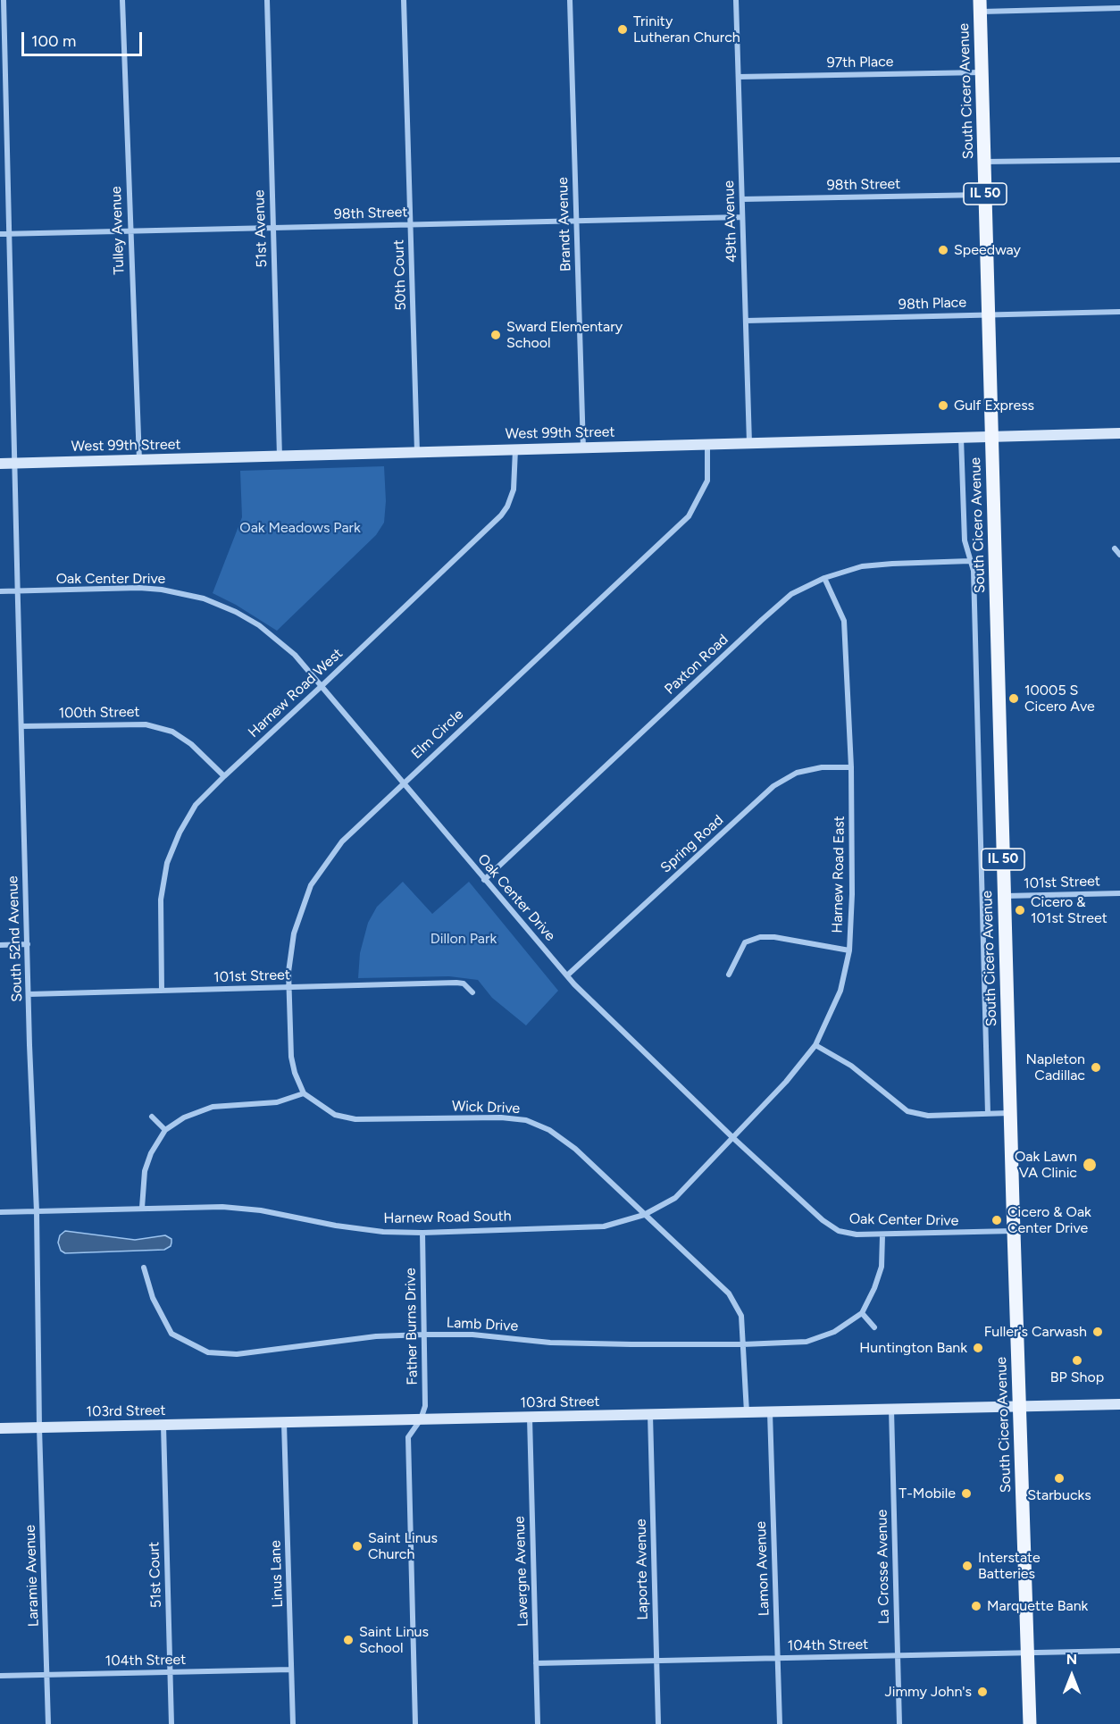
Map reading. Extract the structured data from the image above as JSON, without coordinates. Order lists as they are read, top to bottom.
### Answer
{
  "streets": {
    "main road": [
      "South Cicero Avenue",
      "IL 50",
      "West 99th Street",
      "103rd Street"
    ],
    "street": [
      "97th Place",
      "98th Street",
      "49th Avenue",
      "Brandt Avenue",
      "51st Avenue",
      "Tulley Avenue",
      "50th Court",
      "98th Place",
      "Oak Center Drive",
      "Paxton Road",
      "Harnew Road West",
      "100th Street",
      "Elm Circle",
      "Spring Road",
      "Harnew Road East",
      "101st Street",
      "South 52nd Avenue",
      "Wick Drive",
      "Harnew Road South",
      "Lamb Drive",
      "Father Burns Drive",
      "La Crosse Avenue",
      "Lamon Avenue",
      "Laporte Avenue",
      "Lavergne Avenue",
      "Linus Lane",
      "51st Court",
      "Laramie Avenue",
      "104th Street"
    ]
  },
  "crossings": [
    ["97th Place", "South Cicero Avenue"],
    ["97th Place", "49th Avenue"],
    ["South Cicero Avenue", "98th Street"],
    ["South Cicero Avenue", "98th Place"],
    ["South Cicero Avenue", "West 99th Street"],
    ["South Cicero Avenue", "Oak Center Drive"],
    ["South Cicero Avenue", "Paxton Road"],
    ["South Cicero Avenue", "101st Street"],
    ["South Cicero Avenue", "103rd Street"],
    ["South Cicero Avenue", "104th Street"],
    ["98th Street", "49th Avenue"],
    ["98th Street", "Brandt Avenue"],
    ["98th Street", "51st Avenue"],
    ["98th Street", "Tulley Avenue"],
    ["98th Street", "50th Court"],
    ["98th Street", "South 52nd Avenue"],
    ["49th Avenue", "98th Place"],
    ["49th Avenue", "West 99th Street"],
    ["Brandt Avenue", "West 99th Street"],
    ["51st Avenue", "West 99th Street"],
    ["Tulley Avenue", "West 99th Street"],
    ["50th Court", "West 99th Street"],
    ["West 99th Street", "Harnew Road West"],
    ["West 99th Street", "Elm Circle"],
    ["West 99th Street", "South 52nd Avenue"],
    ["Oak Center Drive", "Paxton Road"],
    ["Oak Center Drive", "Harnew Road West"],
    ["Oak Center Drive", "Elm Circle"],
    ["Oak Center Drive", "Spring Road"],
    ["Oak Center Drive", "Harnew Road East"],
    ["Oak Center Drive", "South 52nd Avenue"],
    ["Oak Center Drive", "Harnew Road South"],
    ["Oak Center Drive", "Lamb Drive"],
    ["Paxton Road", "Harnew Road East"],
    ["Harnew Road West", "100th Street"],
    ["Harnew Road West", "101st Street"],
    ["100th Street", "South 52nd Avenue"],
    ["Elm Circle", "101st Street"],
    ["Elm Circle", "Wick Drive"],
    ["Spring Road", "Harnew Road East"],
    ["Harnew Road East", "Harnew Road South"],
    ["101st Street", "South 52nd Avenue"],
    ["South 52nd Avenue", "Harnew Road South"],
    ["South 52nd Avenue", "103rd Street"],
    ["South 52nd Avenue", "Laramie Avenue"],
    ["Wick Drive", "Harnew Road South"],
    ["Wick Drive", "Lamb Drive"],
    ["Wick Drive", "103rd Street"],
    ["Harnew Road South", "Father Burns Drive"],
    ["Lamb Drive", "Father Burns Drive"],
    ["Father Burns Drive", "103rd Street"],
    ["103rd Street", "La Crosse Avenue"],
    ["103rd Street", "Lamon Avenue"],
    ["103rd Street", "Laporte Avenue"],
    ["103rd Street", "Lavergne Avenue"],
    ["103rd Street", "Linus Lane"],
    ["103rd Street", "51st Court"],
    ["103rd Street", "Laramie Avenue"],
    ["La Crosse Avenue", "104th Street"],
    ["Lamon Avenue", "104th Street"],
    ["Laporte Avenue", "104th Street"],
    ["Lavergne Avenue", "104th Street"],
    ["Linus Lane", "104th Street"],
    ["51st Court", "104th Street"],
    ["Laramie Avenue", "104th Street"]
  ],
  "parks": ["Oak Meadows Park", "Dillon Park"],
  "places": [
    "Trinity Lutheran Church",
    "Speedway",
    "Sward Elementary School",
    "Gulf Express",
    "10005 S Cicero Ave",
    "Cicero & 101st Street",
    "Napleton Cadillac",
    "Oak Lawn VA Clinic",
    "Cicero & Oak Center Drive",
    "Fuller's Carwash",
    "Huntington Bank",
    "BP Shop",
    "Starbucks",
    "T-Mobile",
    "Saint Linus Church",
    "Interstate Batteries",
    "Marquette Bank",
    "Saint Linus School",
    "Jimmy John's"
  ],
  "scale_bar": "100 m",
  "north": "top"
}
